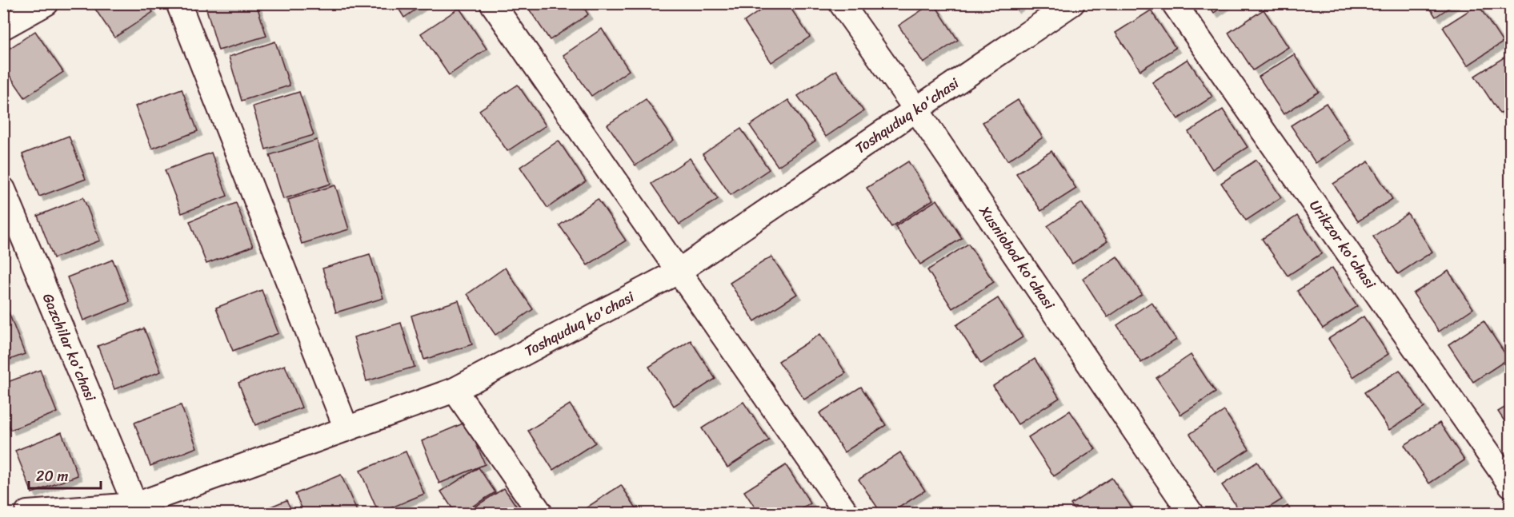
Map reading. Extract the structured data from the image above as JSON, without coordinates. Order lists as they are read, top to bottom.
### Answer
{
  "streets": {
    "street": [
      "Toshquduq ko'chasi",
      "Urikzor ko'chasi",
      "Xusniobod ko'chasi",
      "Gazchilar ko'chasi"
    ]
  },
  "crossings": [
    ["Toshquduq ko'chasi", "Xusniobod ko'chasi"],
    ["Toshquduq ko'chasi", "Gazchilar ko'chasi"]
  ],
  "scale_bar": "20 m"
}
